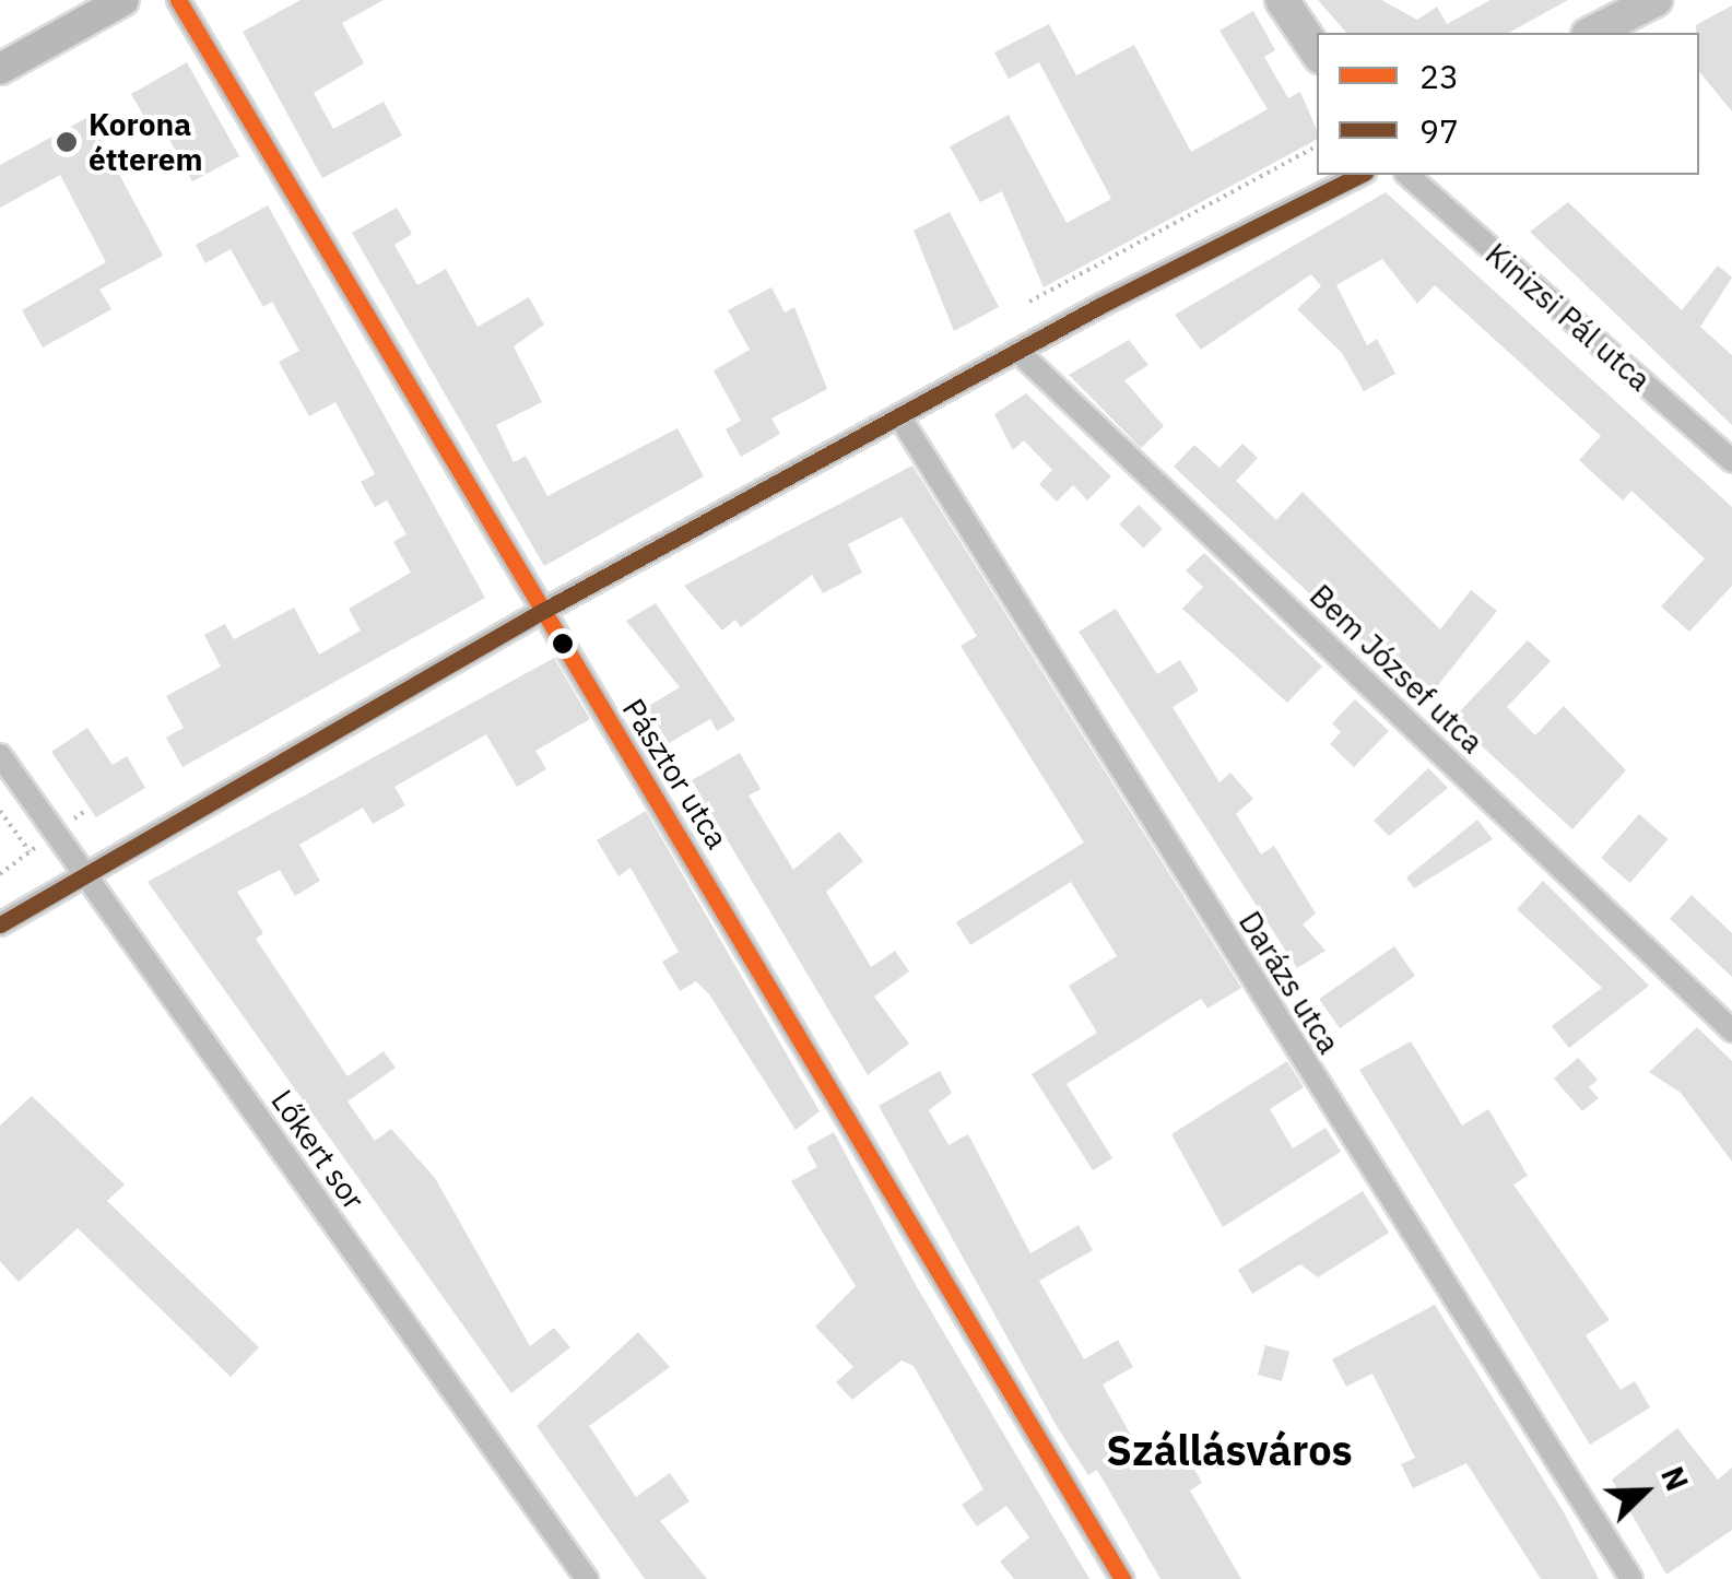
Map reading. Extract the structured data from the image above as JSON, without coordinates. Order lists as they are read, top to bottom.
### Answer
{
  "streets": {
    "street": [
      "Kinizsi Pál utca",
      "Bem József utca",
      "Pásztor utca",
      "Darázs utca",
      "Lőkert sor"
    ]
  },
  "districts": ["Szállásváros"],
  "places": ["Korona étterem"],
  "lines": ["transit line 23", "transit line 97"],
  "legend": ["23", "97"],
  "north": "top right"
}
